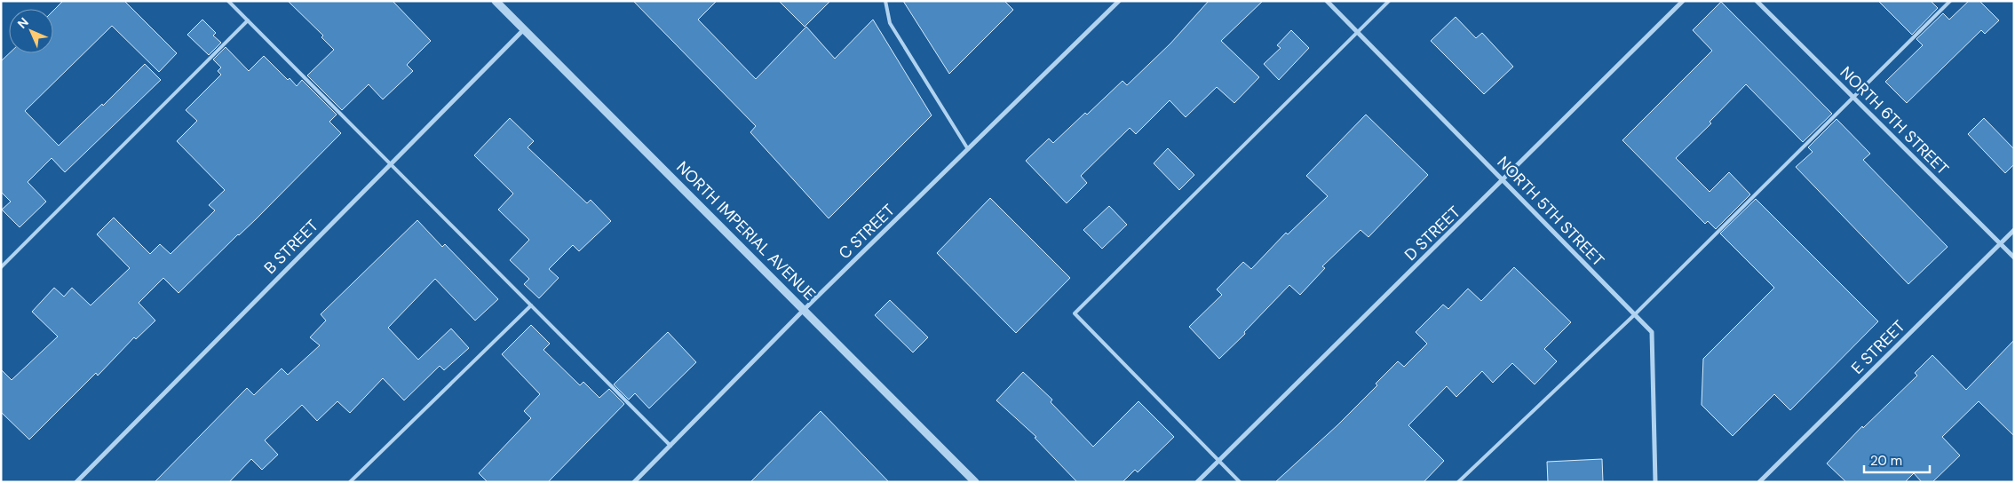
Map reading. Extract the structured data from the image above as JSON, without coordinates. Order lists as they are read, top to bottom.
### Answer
{
  "streets": {
    "street": [
      "NORTH 6TH STREET",
      "NORTH 5TH STREET",
      "NORTH IMPERIAL AVENUE",
      "C STREET",
      "D STREET",
      "B STREET",
      "E STREET"
    ]
  },
  "crossings": [
    ["NORTH 6TH STREET", "E STREET"],
    ["NORTH 5TH STREET", "D STREET"],
    ["NORTH IMPERIAL AVENUE", "C STREET"],
    ["NORTH IMPERIAL AVENUE", "B STREET"]
  ],
  "scale_bar": "20 m",
  "north": "top left"
}
